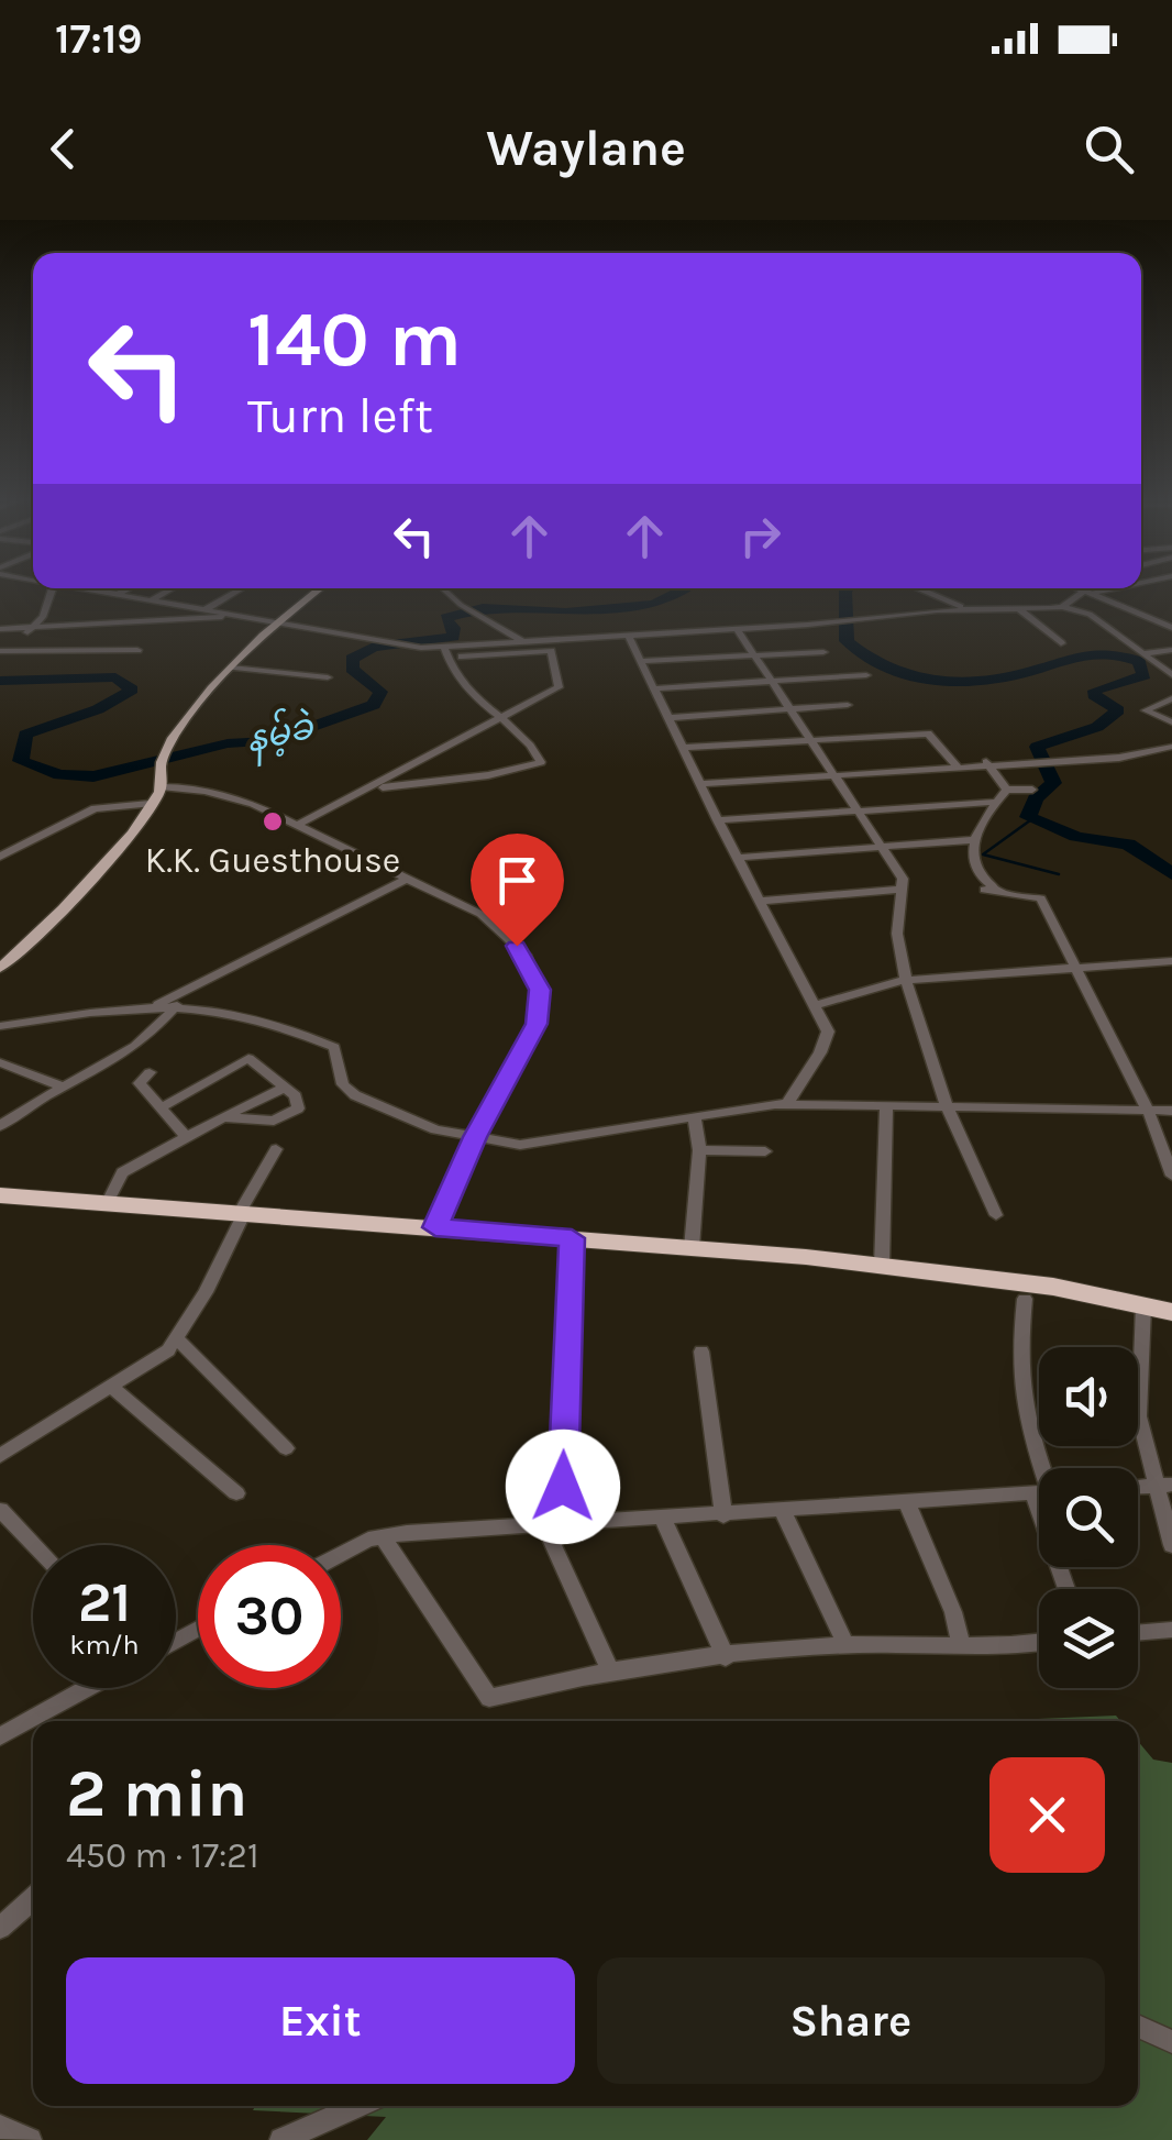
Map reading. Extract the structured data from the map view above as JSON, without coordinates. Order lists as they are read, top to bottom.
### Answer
{
  "water": ["နမ့်ခဲ"],
  "places": ["K.K. Guesthouse"],
  "page": {
    "status": "17:19",
    "header": "Waylane",
    "turn": ["140 m", "Turn left"],
    "speed": "21 km/h",
    "limit": "30",
    "heading": ["2 min", "450 m · 17:21"],
    "buttons": ["Exit", "Share"]
  }
}
